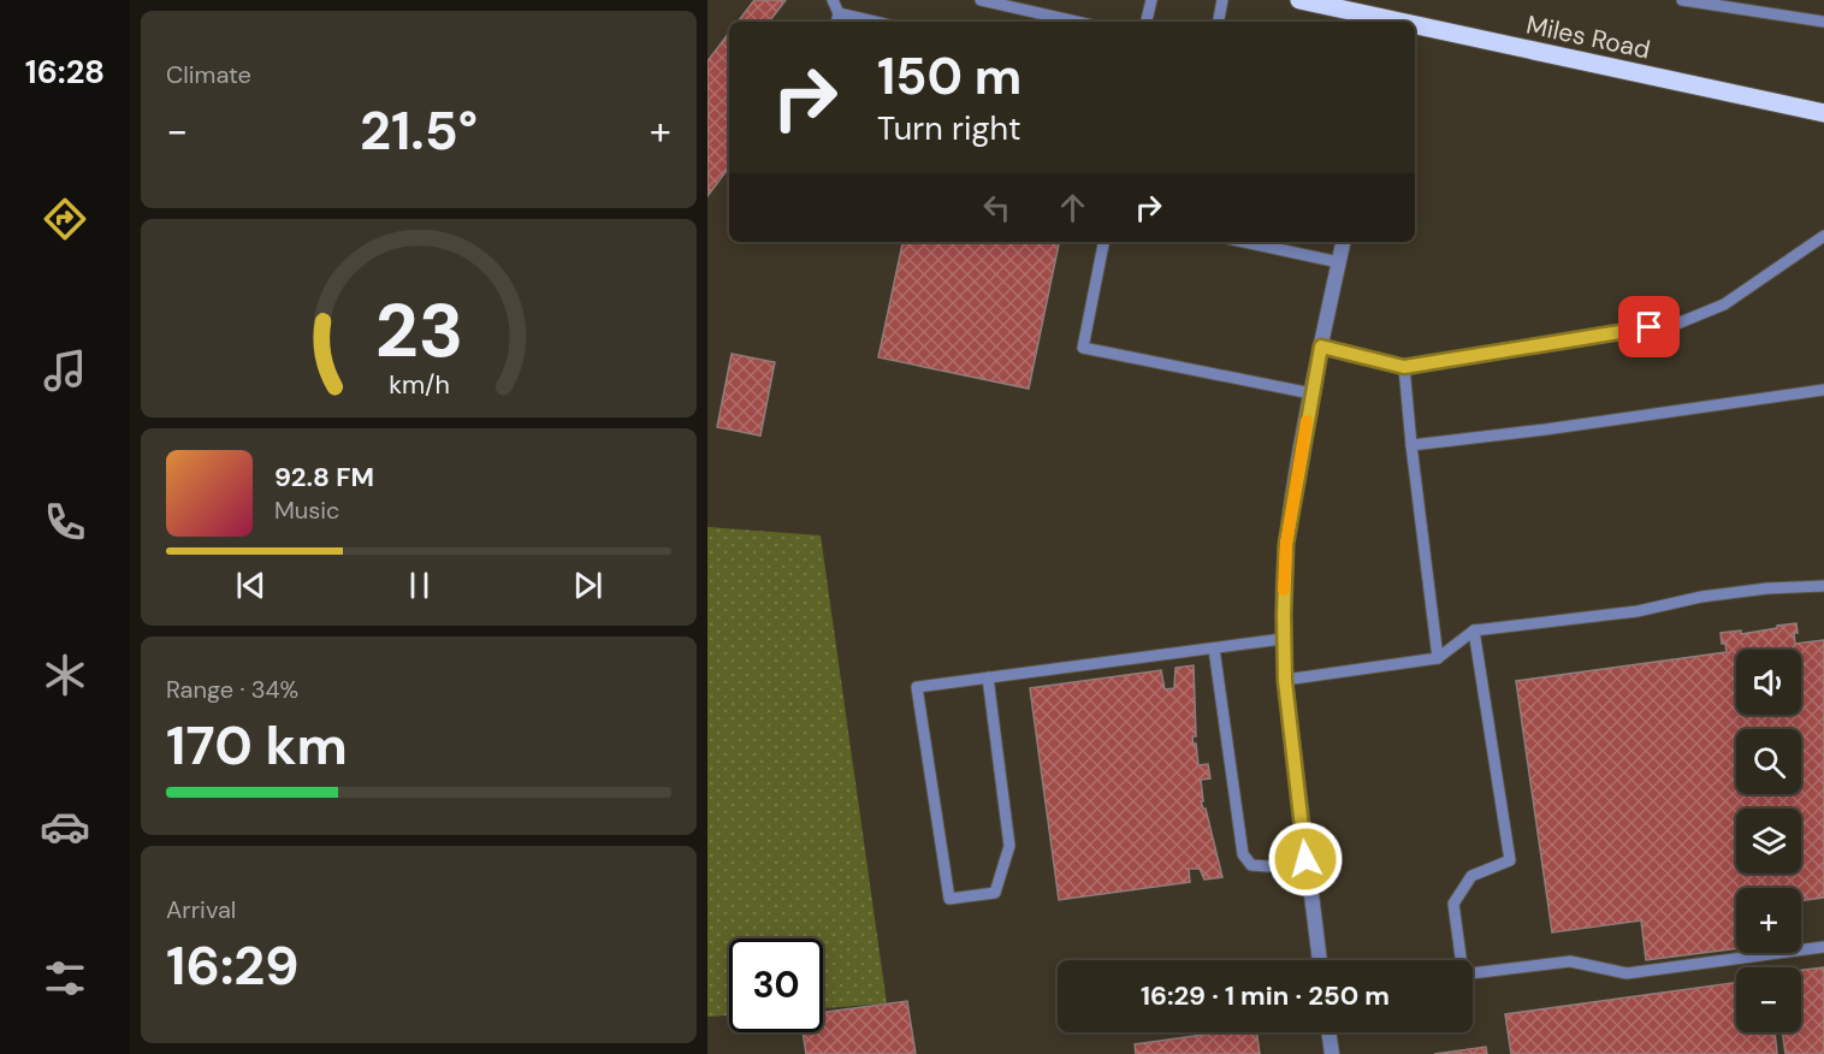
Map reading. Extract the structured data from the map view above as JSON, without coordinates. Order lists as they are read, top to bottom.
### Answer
{
  "streets": {
    "main road": ["Miles Road"]
  },
  "page": {
    "tabs": "16:28",
    "tile": [
      "Climate",
      ["Range · 34%", "170 km"],
      ["Arrival", "16:29"]
    ],
    "turn": ["150 m", "Turn right"],
    "heat": ["−", "21.5°", "+"],
    "song": ["92.8 FM", "Music"],
    "map_buttons": ["+", "−"],
    "limit": "30",
    "trip": "16:29 · 1 min · 250 m",
    "gauge": ["23", "km/h"]
  }
}
